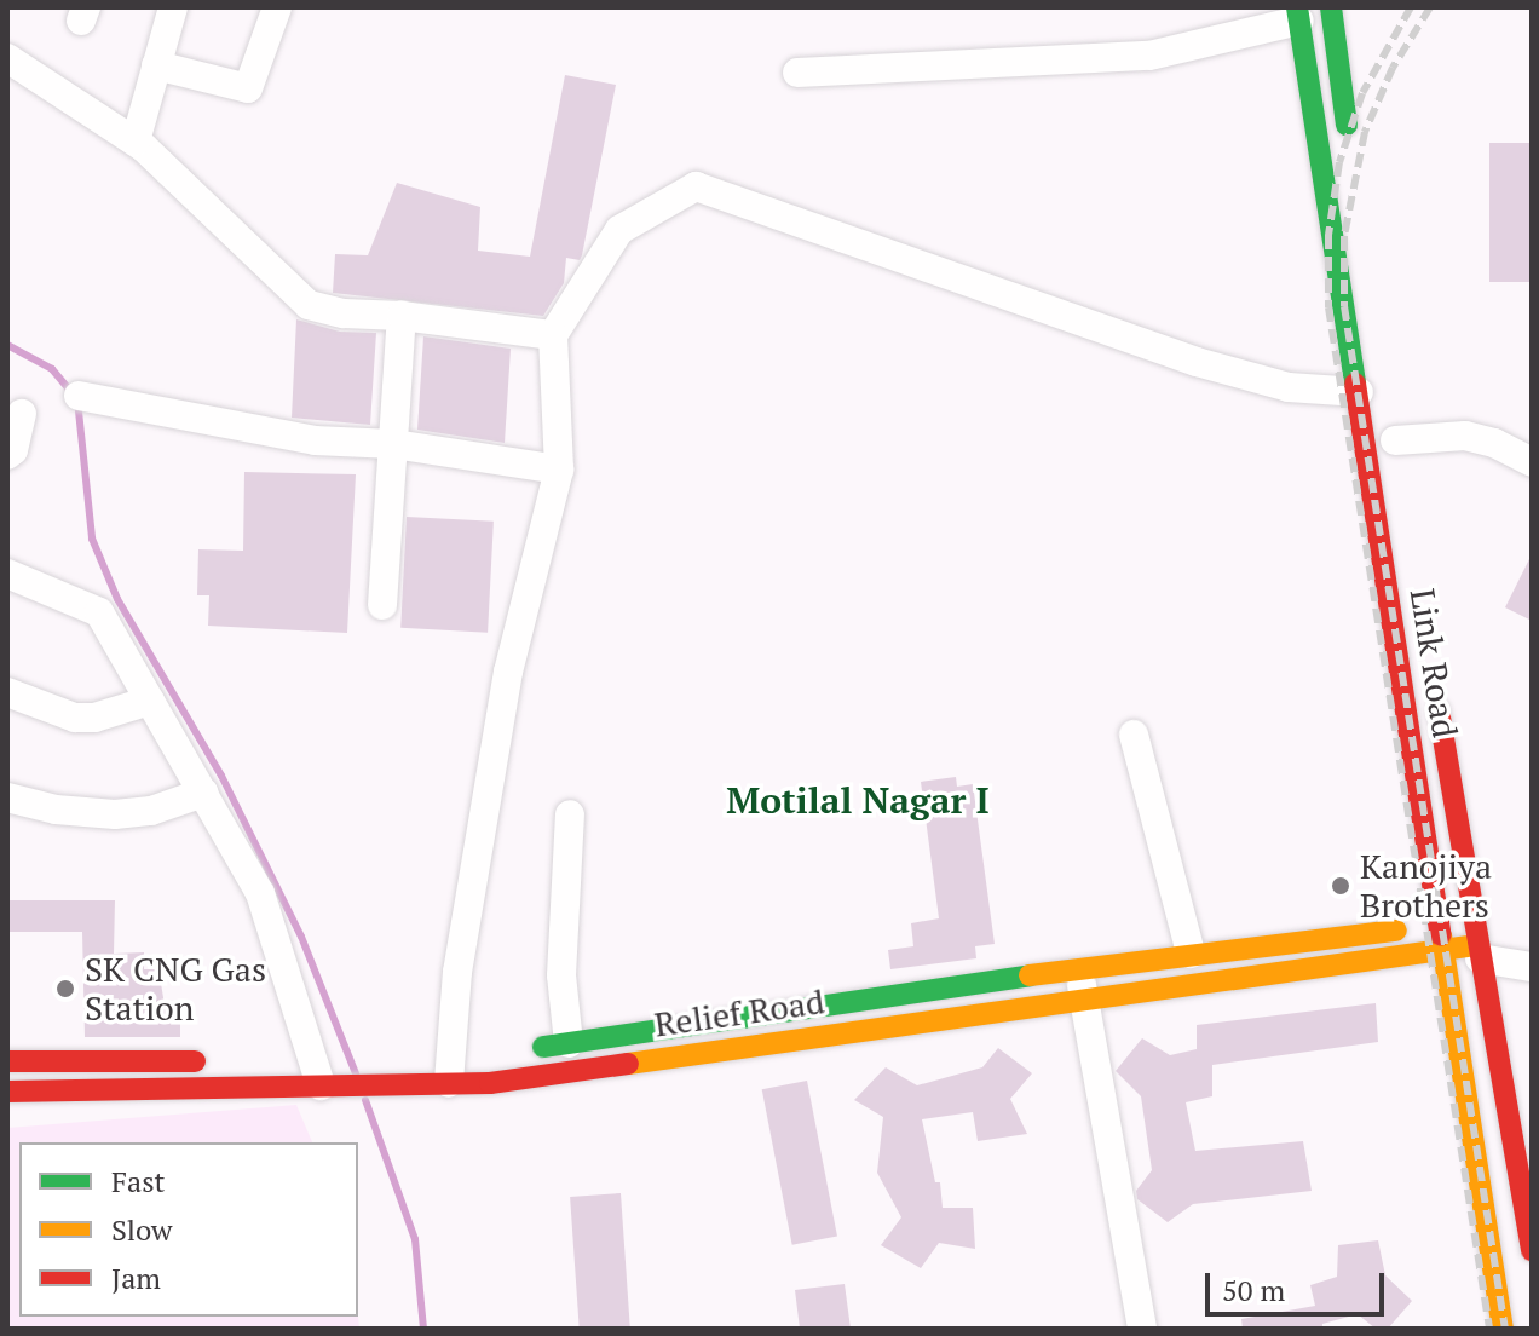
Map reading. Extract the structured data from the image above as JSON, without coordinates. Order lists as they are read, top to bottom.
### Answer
{
  "streets": {
    "street": ["Link Road", "Relief Road"]
  },
  "crossings": [
    ["Link Road", "Relief Road"]
  ],
  "districts": ["Motilal Nagar I"],
  "places": ["Kanojiya Brothers", "SK CNG Gas Station"],
  "legend": ["Fast", "Slow", "Jam"],
  "scale_bar": "50 m"
}
